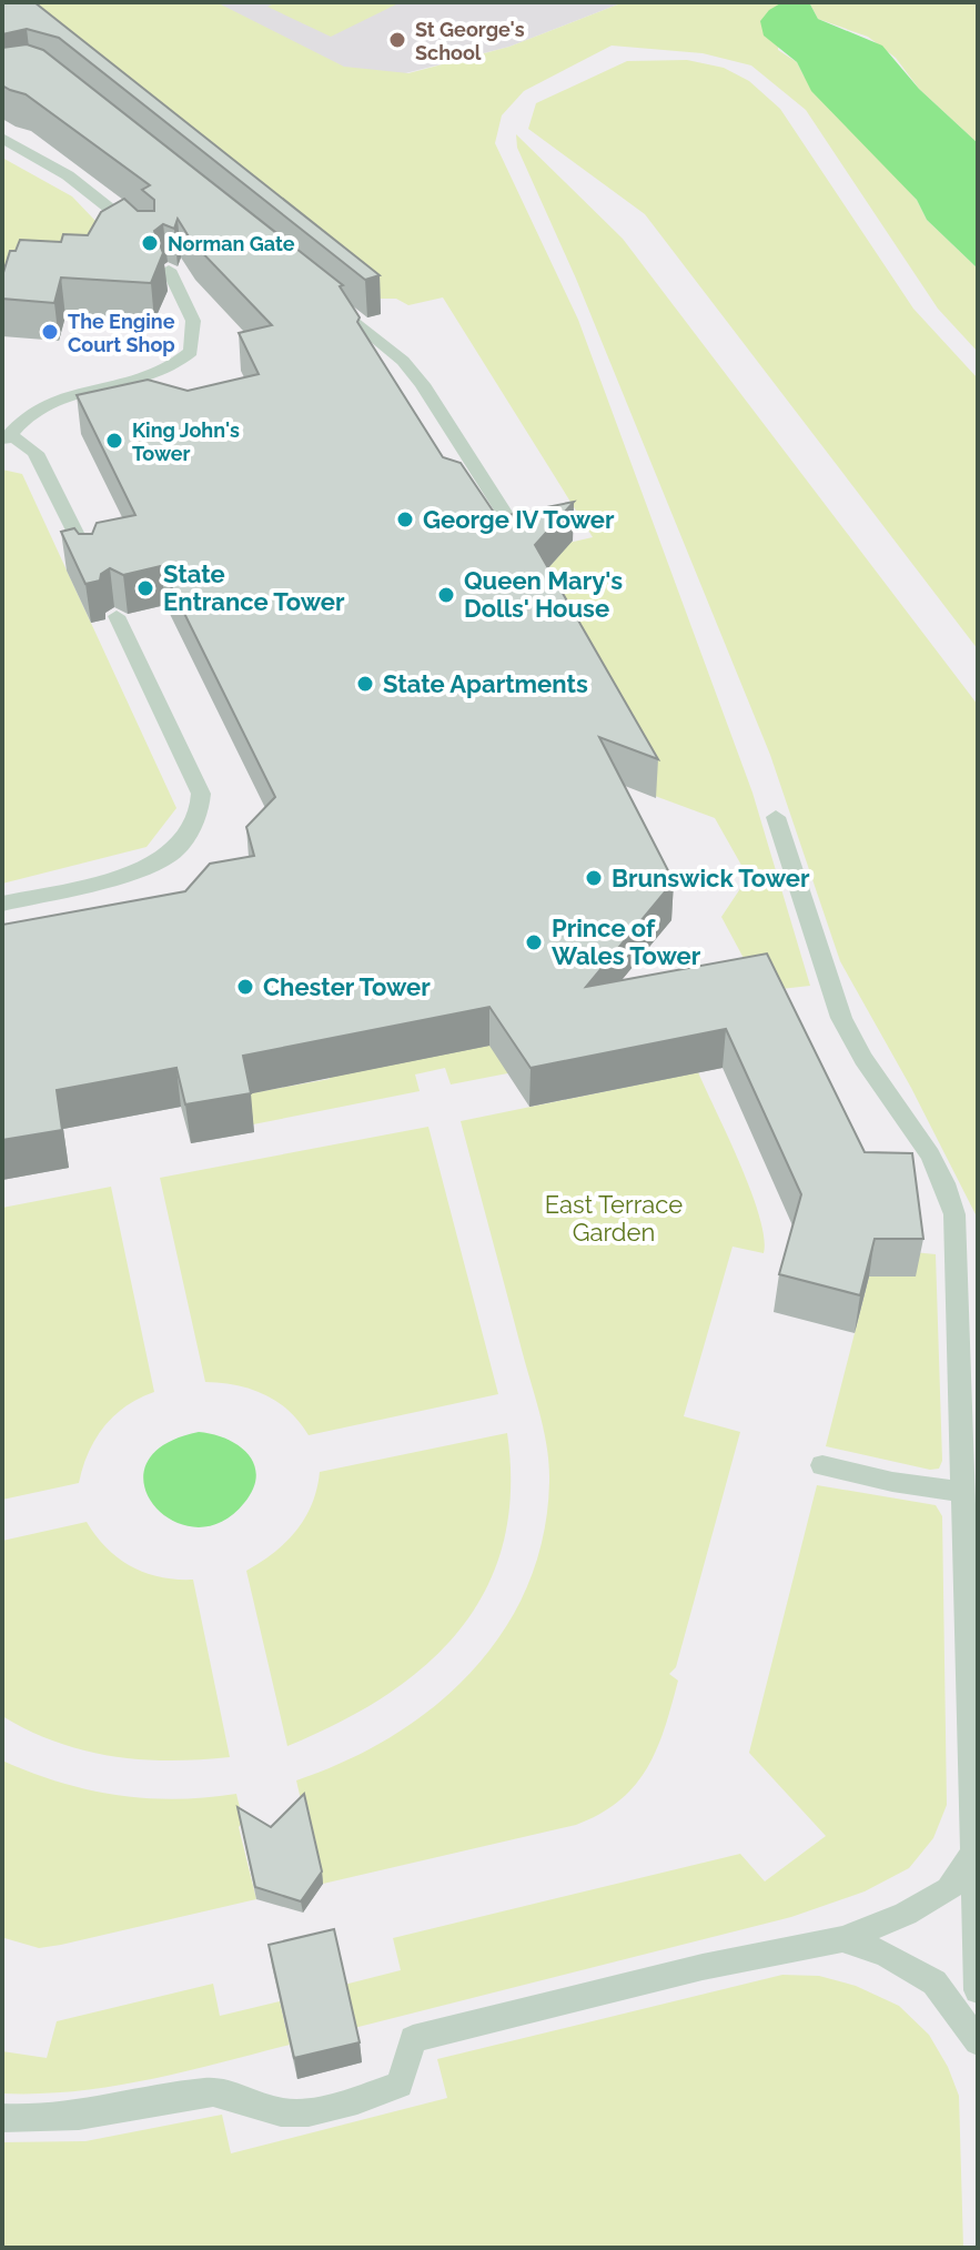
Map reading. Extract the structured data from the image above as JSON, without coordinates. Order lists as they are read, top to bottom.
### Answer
{
  "parks": ["East Terrace Garden"],
  "places": [
    "St George's School",
    "Norman Gate",
    "The Engine Court Shop",
    "King John's Tower",
    "George IV Tower",
    "State Entrance Tower",
    "Queen Mary's Dolls' House",
    "State Apartments",
    "Brunswick Tower",
    "Prince of Wales Tower",
    "Chester Tower"
  ]
}
